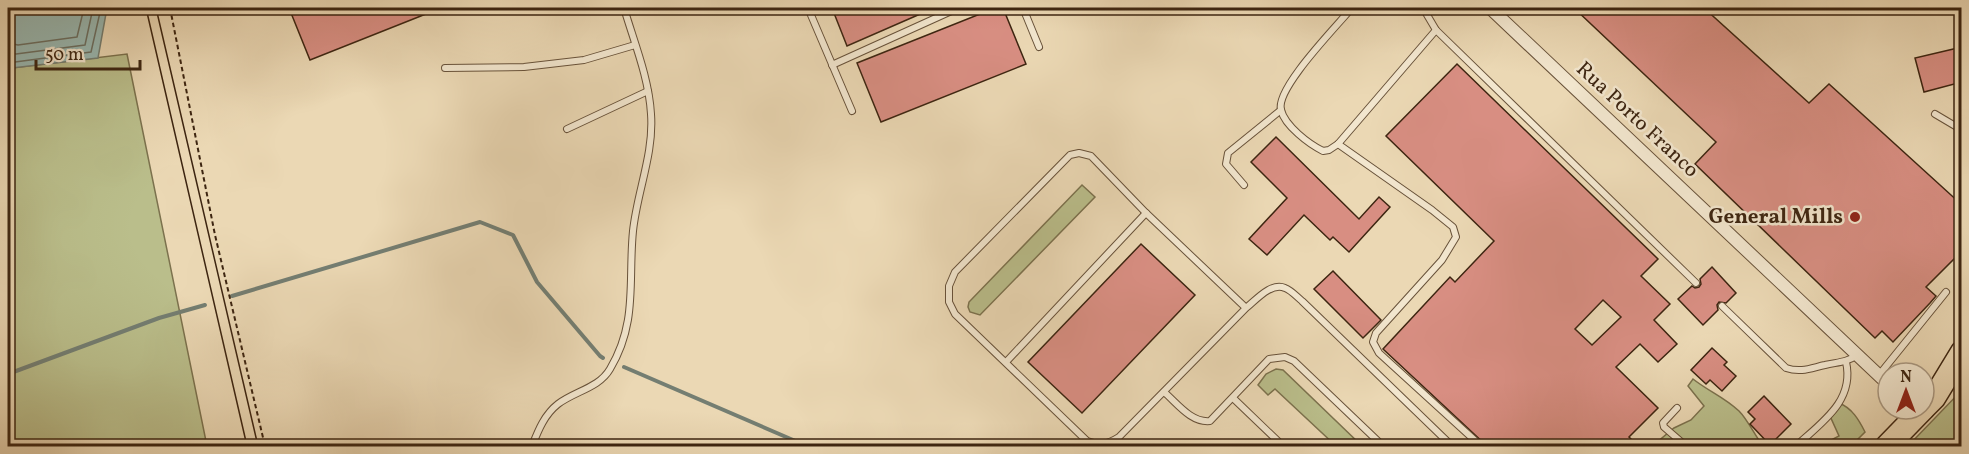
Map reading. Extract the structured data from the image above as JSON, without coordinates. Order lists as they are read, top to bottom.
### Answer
{
  "streets": {
    "street": ["Rua Porto Franco"]
  },
  "places": ["General Mills"],
  "scale_bar": "50 m",
  "north": "top"
}
